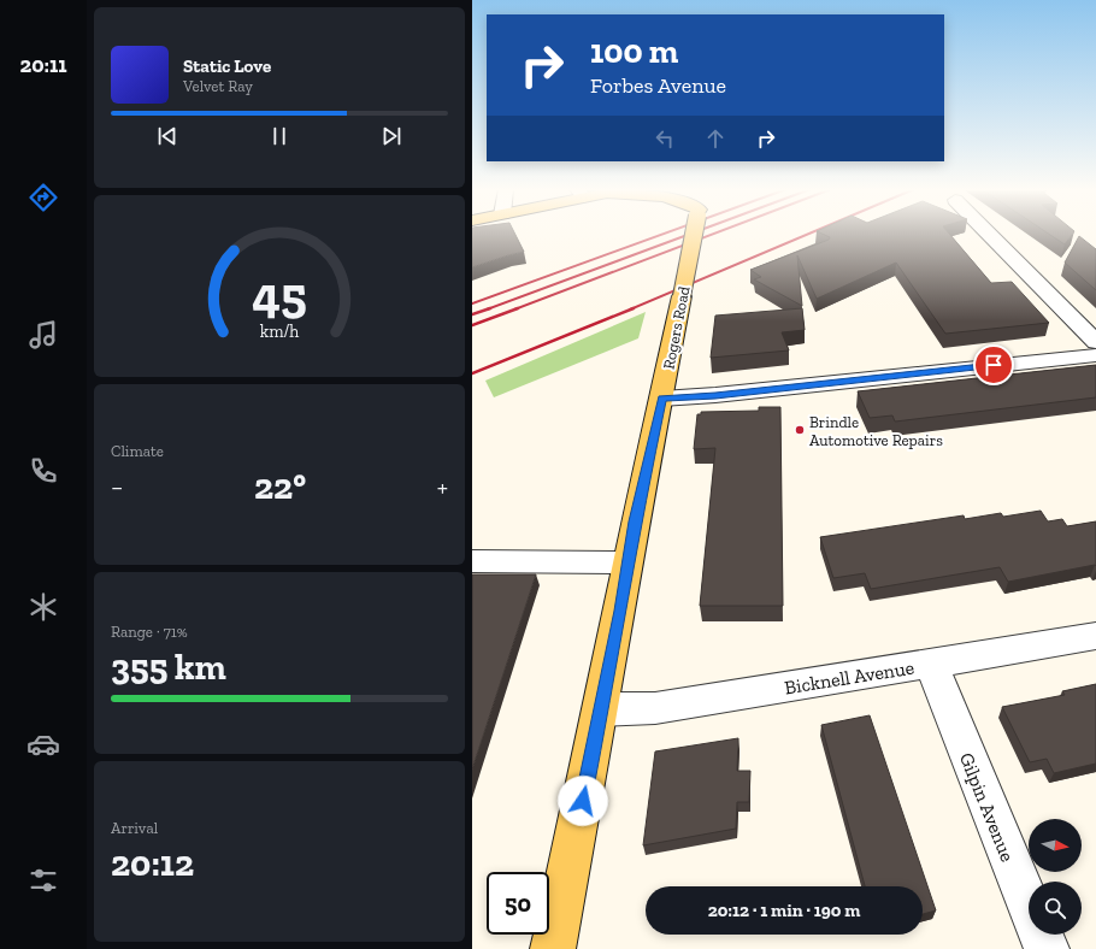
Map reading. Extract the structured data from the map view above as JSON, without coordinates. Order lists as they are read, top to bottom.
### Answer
{
  "streets": {
    "main road": ["Rogers Road"],
    "street": ["Bicknell Avenue", "Gilpin Avenue"]
  },
  "crossings": [
    ["Rogers Road", "Bicknell Avenue"],
    ["Bicknell Avenue", "Gilpin Avenue"]
  ],
  "places": ["Brindle Automotive Repairs"],
  "north": "right",
  "page": {
    "tabs": "20:11",
    "turn": ["100 m", "Forbes Avenue"],
    "song": ["Static Love", "Velvet Ray"],
    "tile": [
      "Climate",
      ["Range · 71%", "355 km"],
      ["Arrival", "20:12"]
    ],
    "heat": ["−", "22°", "+"],
    "limit": "50",
    "trip": "20:12 · 1 min · 190 m",
    "gauge": ["45", "km/h"]
  }
}
